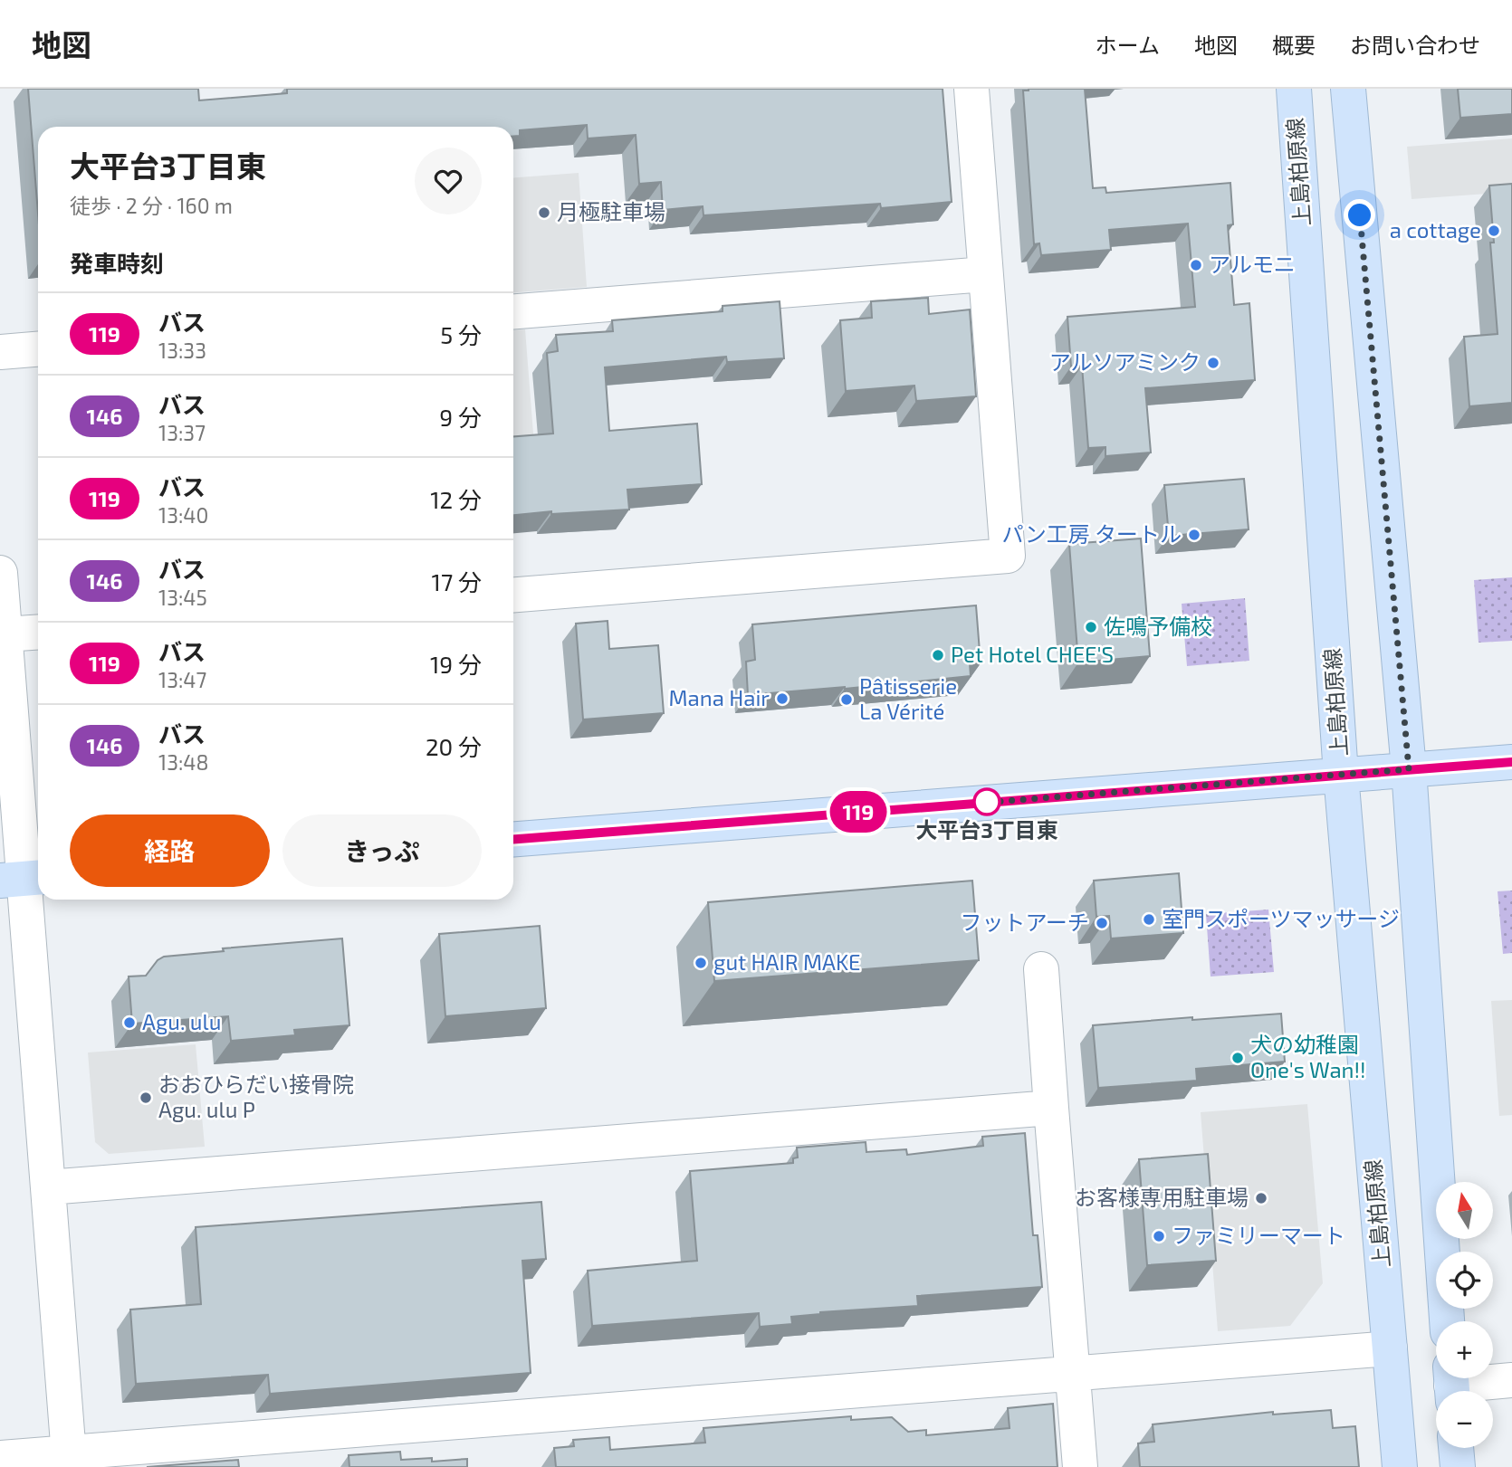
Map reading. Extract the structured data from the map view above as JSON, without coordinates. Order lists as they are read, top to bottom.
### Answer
{
  "streets": {
    "street": ["上島柏原線"]
  },
  "places": [
    "月極駐車場",
    "a cottage",
    "アルモニ",
    "アルソアミンク",
    "パン工房 タートル",
    "佐鳴予備校",
    "Pet Hotel CHEE'S",
    "Mana Hair",
    "Pâtisserie La Vérité",
    "大平台3丁目東",
    "室門スポーツマッサージ",
    "フットアーチ",
    "gut HAIR MAKE",
    "Agu. ulu",
    "犬の幼稚園 One's Wan!!",
    "おおひらだい接骨院 Agu. ulu P",
    "お客様専用駐車場",
    "ファミリーマート"
  ],
  "lines": ["bus line 119"],
  "north": "top",
  "page": {
    "header": "地図",
    "nav": [
      "ホーム",
      "地図",
      "概要",
      "お問い合わせ"
    ],
    "on_map": "119",
    "heading": [
      ["大平台3丁目東", "徒歩 · 2 分 · 160 m"],
      "発車時刻"
    ],
    "list": [
      {
        "mark": "119",
        "name": "バス",
        "note": "13:33",
        "value": "5 分"
      },
      {
        "mark": "146",
        "name": "バス",
        "note": "13:37",
        "value": "9 分"
      },
      {
        "mark": "119",
        "name": "バス",
        "note": "13:40",
        "value": "12 分"
      },
      {
        "mark": "146",
        "name": "バス",
        "note": "13:45",
        "value": "17 分"
      },
      {
        "mark": "119",
        "name": "バス",
        "note": "13:47",
        "value": "19 分"
      },
      {
        "mark": "146",
        "name": "バス",
        "note": "13:48",
        "value": "20 分"
      }
    ],
    "buttons": ["経路", "きっぷ"],
    "map_buttons": ["+", "−"]
  }
}
